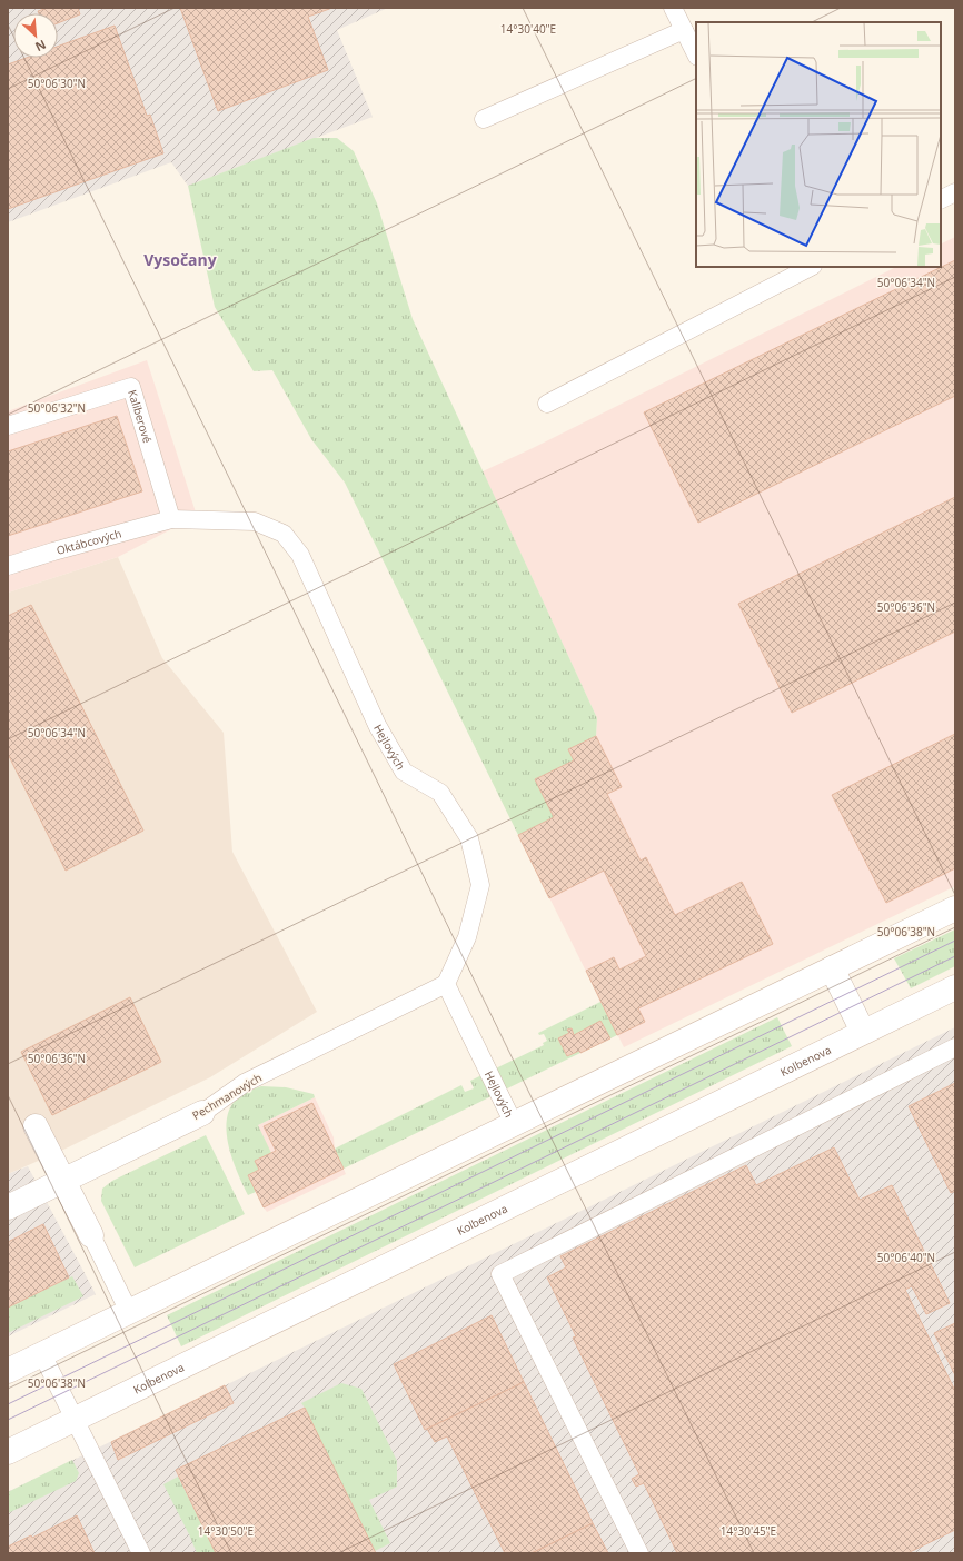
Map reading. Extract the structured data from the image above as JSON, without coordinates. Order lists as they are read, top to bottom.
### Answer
{
  "streets": {
    "main road": ["Kolbenova", "Pechmanových"],
    "lane": ["Kaliberové", "Oktábcových", "Hejlových"]
  },
  "crossings": [
    ["Kaliberové", "Oktábcových"],
    ["Kaliberové", "Hejlových"],
    ["Oktábcových", "Hejlových"],
    ["Hejlových", "Pechmanových"]
  ],
  "districts": ["Vysočany"],
  "north": "bottom right",
  "coordinates": [
    "14°30'40\"E",
    "50°06'30\"N",
    "50°06'34\"N",
    "50°06'32\"N",
    "50°06'36\"N",
    "50°06'38\"N",
    "50°06'40\"N",
    "14°30'50\"E",
    "14°30'45\"E"
  ]
}
